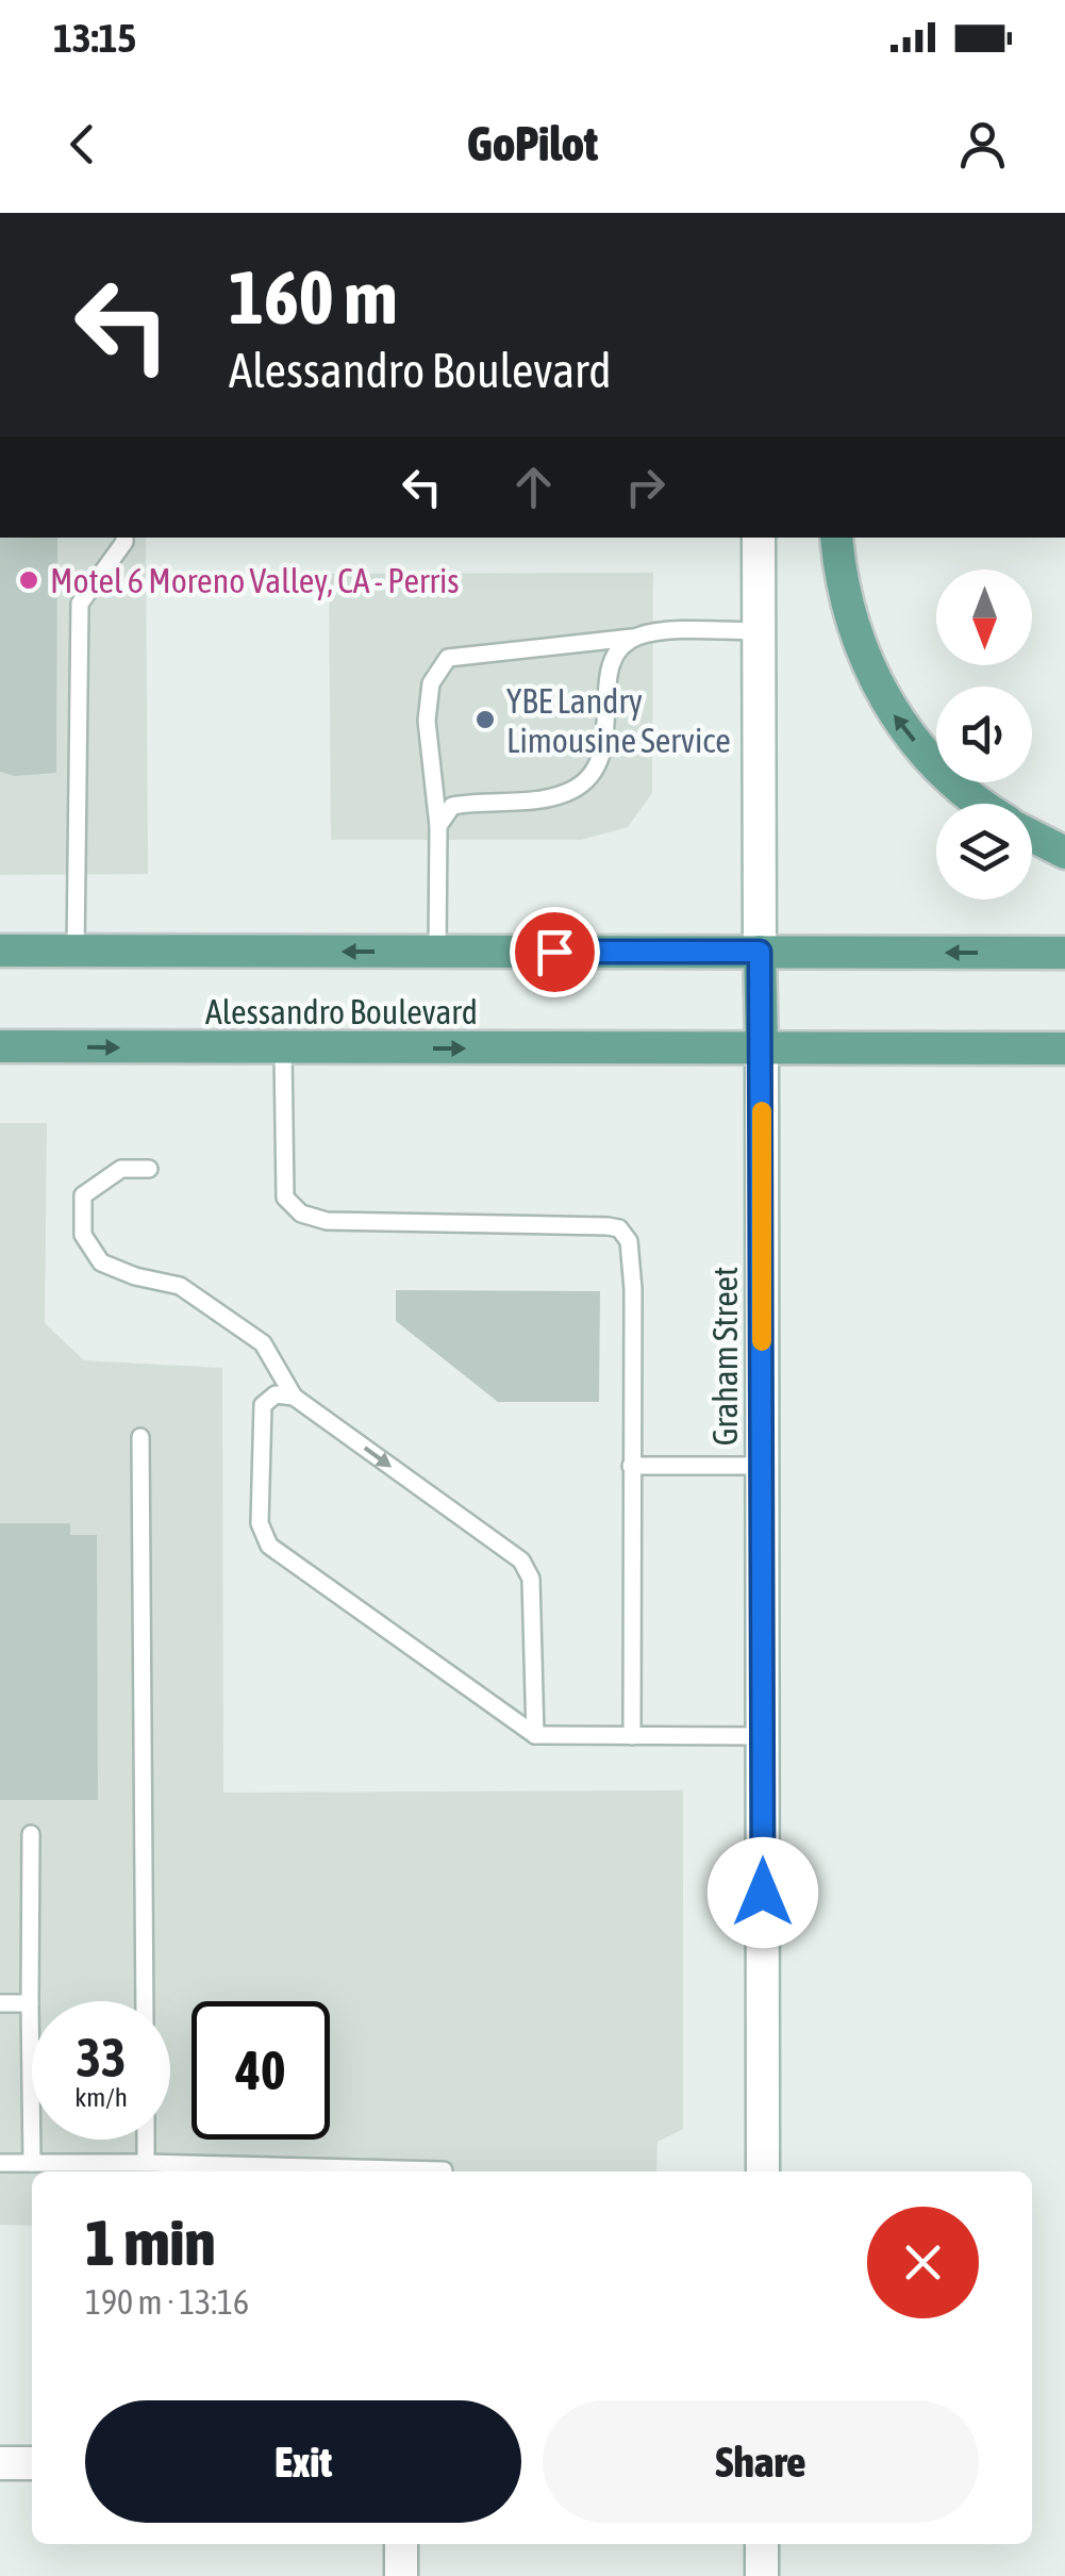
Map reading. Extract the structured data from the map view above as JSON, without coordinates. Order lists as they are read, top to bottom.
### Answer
{
  "streets": {
    "main road": ["Alessandro Boulevard", "Graham Street"]
  },
  "crossings": [
    ["Alessandro Boulevard", "Graham Street"]
  ],
  "places": ["Motel 6 Moreno Valley, CA - Perris", "YBE Landry Limousine Service"],
  "north": "bottom",
  "page": {
    "status": "13:15",
    "header": "GoPilot",
    "turn": ["160 m", "Alessandro Boulevard"],
    "speed": "33 km/h",
    "limit": "40",
    "heading": ["1 min", "190 m · 13:16"],
    "buttons": ["Exit", "Share"]
  }
}
